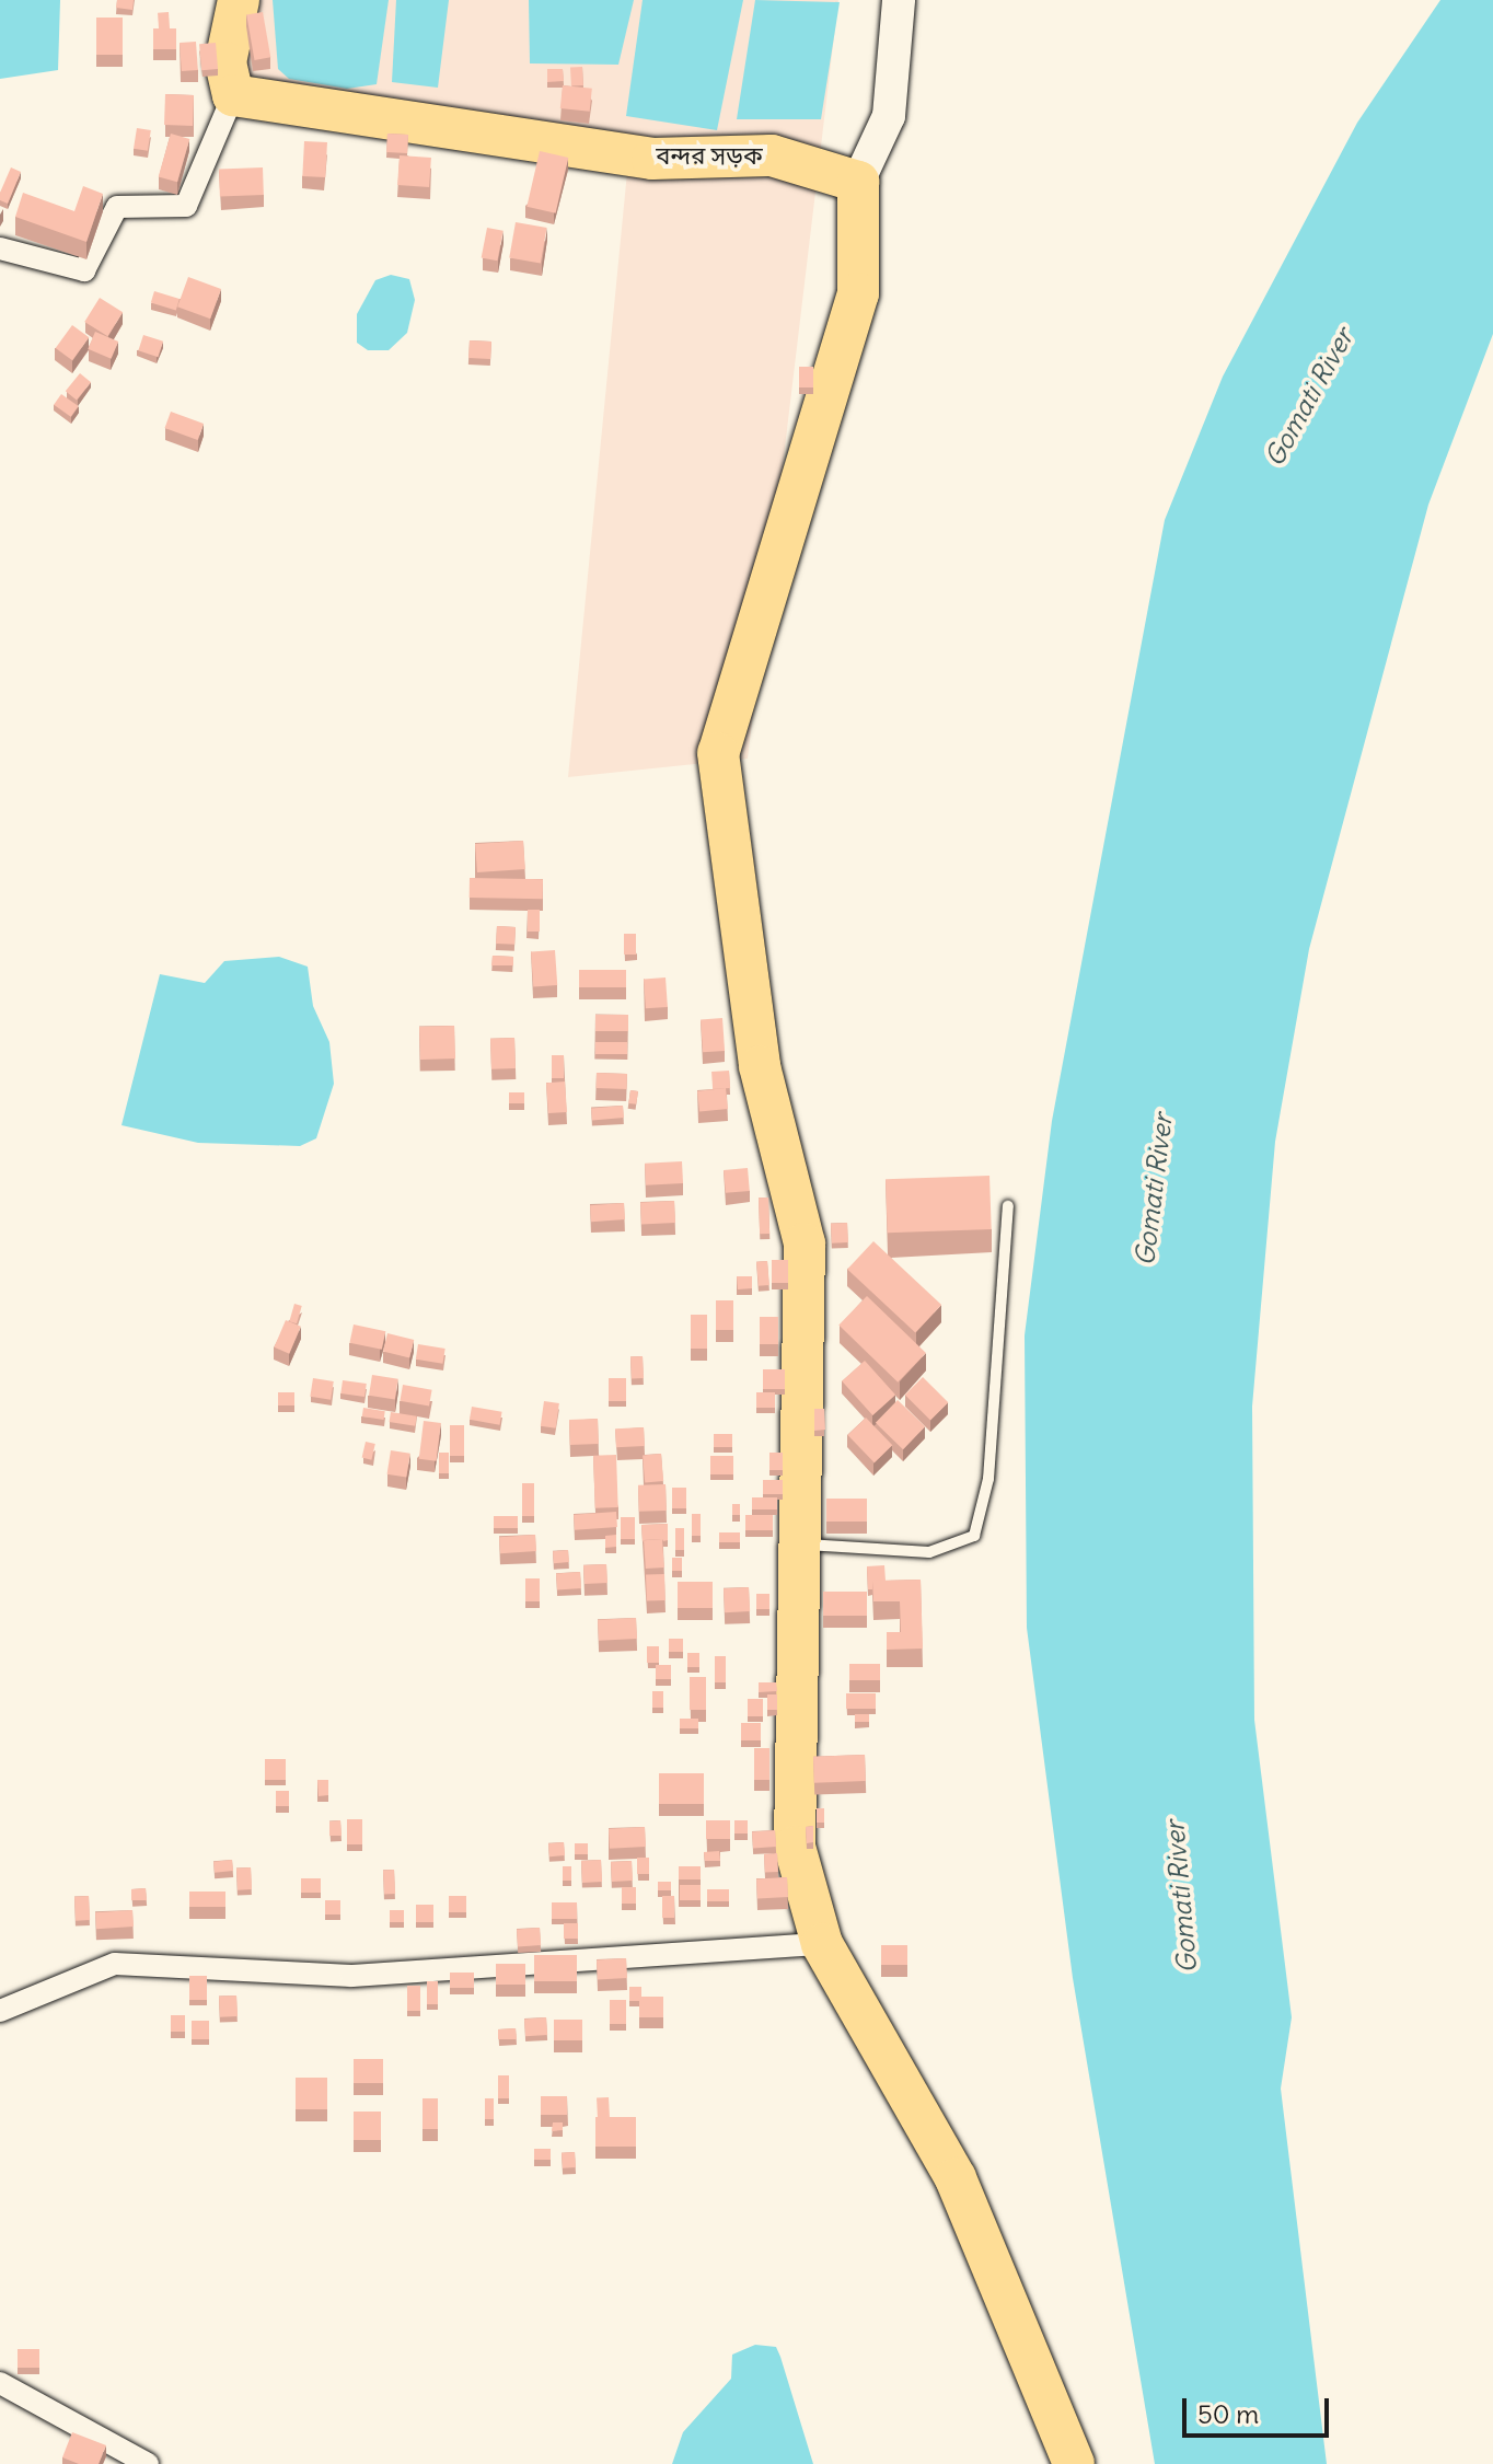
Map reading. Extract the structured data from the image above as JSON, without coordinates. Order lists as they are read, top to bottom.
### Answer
{
  "streets": {
    "highway": ["বন্দর সড়ক"]
  },
  "water": ["Gomati River"],
  "scale_bar": "50 m"
}
